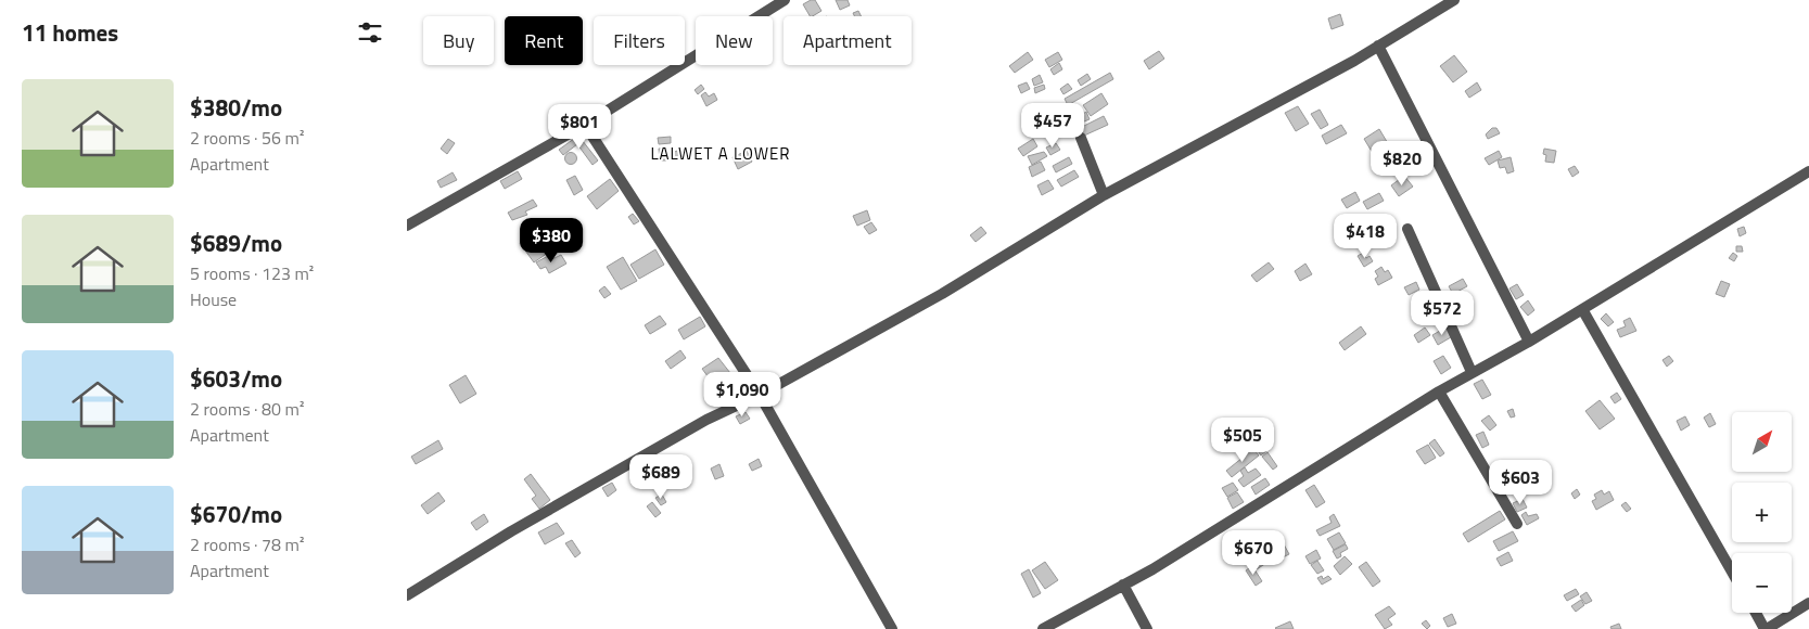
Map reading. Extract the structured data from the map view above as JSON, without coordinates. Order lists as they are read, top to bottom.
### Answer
{
  "districts": ["LALWET A LOWER"],
  "north": "top right",
  "page": {
    "heading": "11 homes",
    "chip": [
      "Buy",
      "Rent",
      "Filters",
      "New",
      "Apartment"
    ],
    "list": [
      {
        "name": "$380/mo",
        "note": "2 rooms · 56 m² · Apartment"
      },
      {
        "name": "$689/mo",
        "note": "5 rooms · 123 m² · House"
      },
      {
        "name": "$603/mo",
        "note": "2 rooms · 80 m² · Apartment"
      },
      {
        "name": "$670/mo",
        "note": "2 rooms · 78 m² · Apartment"
      }
    ],
    "price": [
      "$457",
      "$801",
      "$820",
      "$418",
      "$380",
      "$572",
      "$1,090",
      "$505",
      "$689",
      "$603",
      "$670"
    ],
    "map_buttons": ["+", "−"]
  }
}
